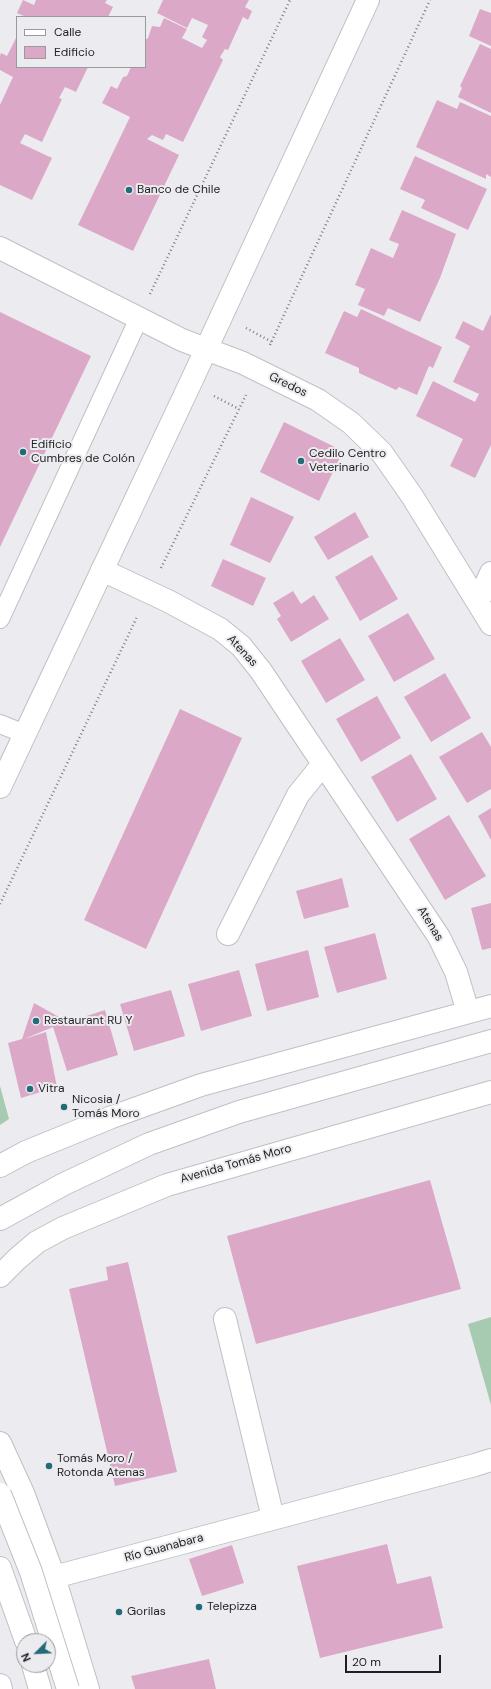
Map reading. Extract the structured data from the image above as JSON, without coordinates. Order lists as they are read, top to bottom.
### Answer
{
  "streets": {
    "main road": [
      "Gredos",
      "Atenas",
      "Avenida Tomás Moro",
      "Río Guanabara"
    ]
  },
  "places": [
    "Banco de Chile",
    "Edificio Cumbres de Colón",
    "Cedilo Centro Veterinario",
    "Restaurant RU Y",
    "Vitra",
    "Nicosia / Tomás Moro",
    "Tomás Moro / Rotonda Atenas",
    "Telepizza",
    "Gorilas"
  ],
  "legend": ["Calle", "Edificio"],
  "scale_bar": "20 m",
  "north": "bottom left"
}
